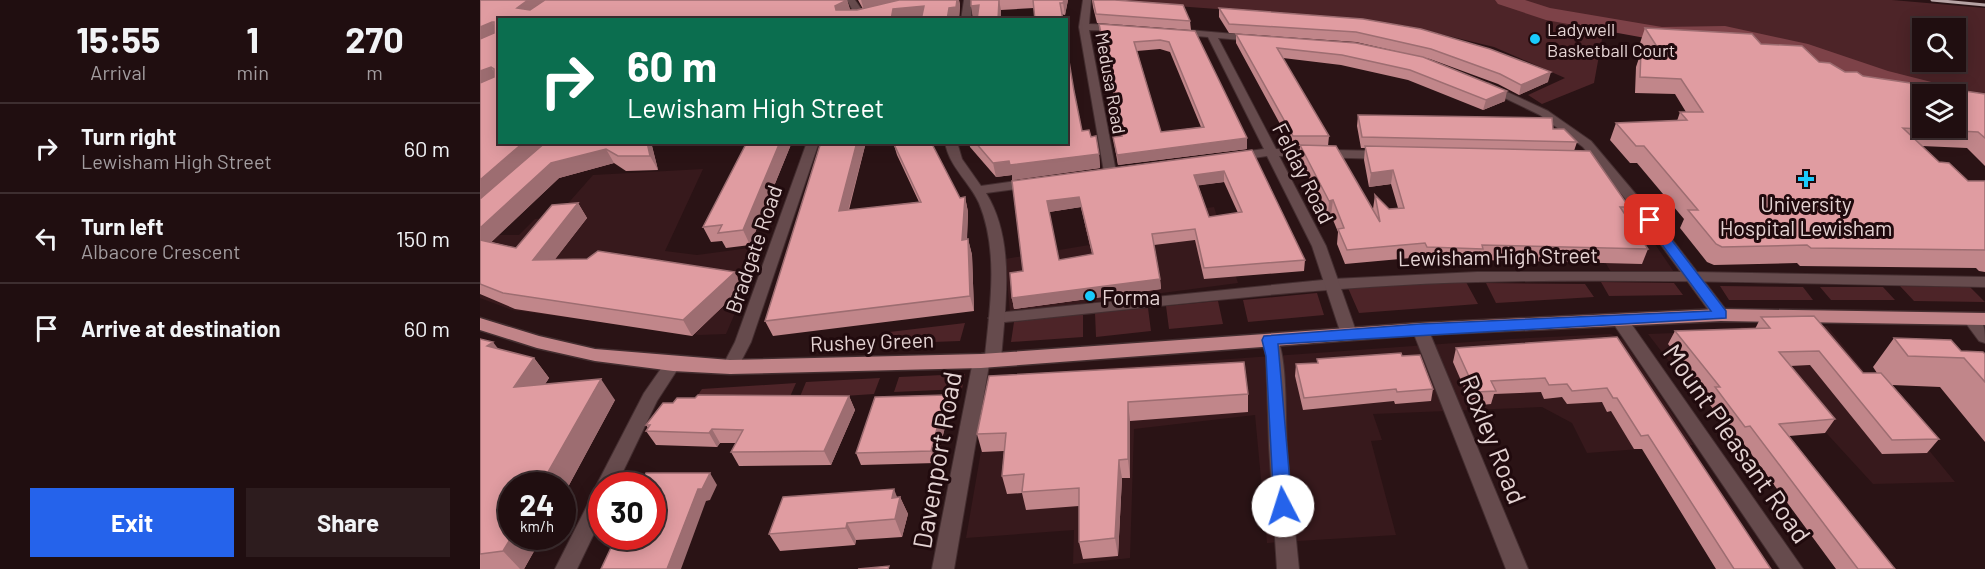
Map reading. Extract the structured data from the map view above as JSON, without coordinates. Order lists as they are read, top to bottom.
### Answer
{
  "streets": {
    "highway": ["Rushey Green"],
    "street": [
      "Medusa Road",
      "Felday Road",
      "Bradgate Road",
      "Lewisham High Street",
      "Roxley Road",
      "Mount Pleasant Road",
      "Davenport Road"
    ]
  },
  "crossings": [
    ["Felday Road", "Lewisham High Street"],
    ["Bradgate Road", "Rushey Green"],
    ["Lewisham High Street", "Davenport Road"],
    ["Rushey Green", "Davenport Road"]
  ],
  "places": {
    "other": ["Ladywell Basketball Court", "Forma"],
    "health": ["University Hospital Lewisham"]
  },
  "page": {
    "eta": [
      "15:55",
      "Arrival",
      "1",
      "min",
      "270",
      "m"
    ],
    "turn": ["60 m", "Lewisham High Street"],
    "list": [
      {
        "name": "Turn right",
        "note": "Lewisham High Street",
        "value": "60 m"
      },
      {
        "name": "Turn left",
        "note": "Albacore Crescent",
        "value": "150 m"
      },
      {
        "name": "Arrive at destination",
        "value": "60 m"
      }
    ],
    "speed": "24 km/h",
    "limit": "30",
    "buttons": ["Exit", "Share"]
  }
}
